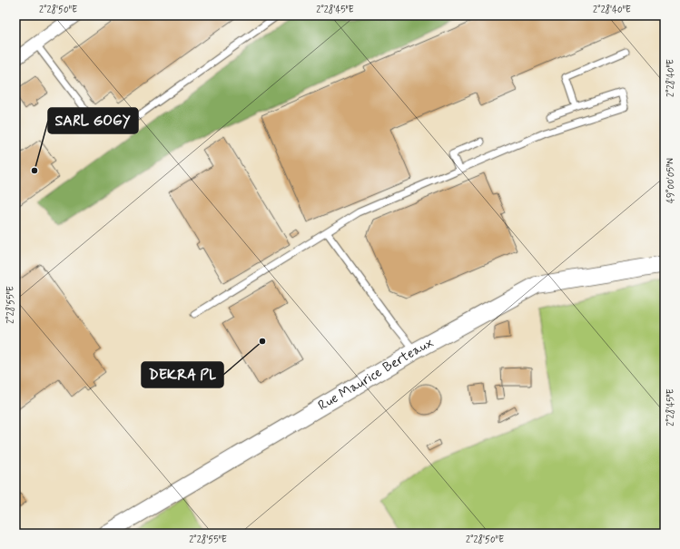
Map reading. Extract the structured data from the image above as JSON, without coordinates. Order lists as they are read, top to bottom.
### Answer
{
  "streets": {
    "street": ["Rue Maurice Berteaux"]
  },
  "places": ["SARL GOGY", "DEKRA PL"],
  "coordinates": [
    "2°28'50\"E",
    "2°28'45\"E",
    "2°28'40\"E",
    "49°00'05\"N",
    "2°28'55\"E"
  ]
}
